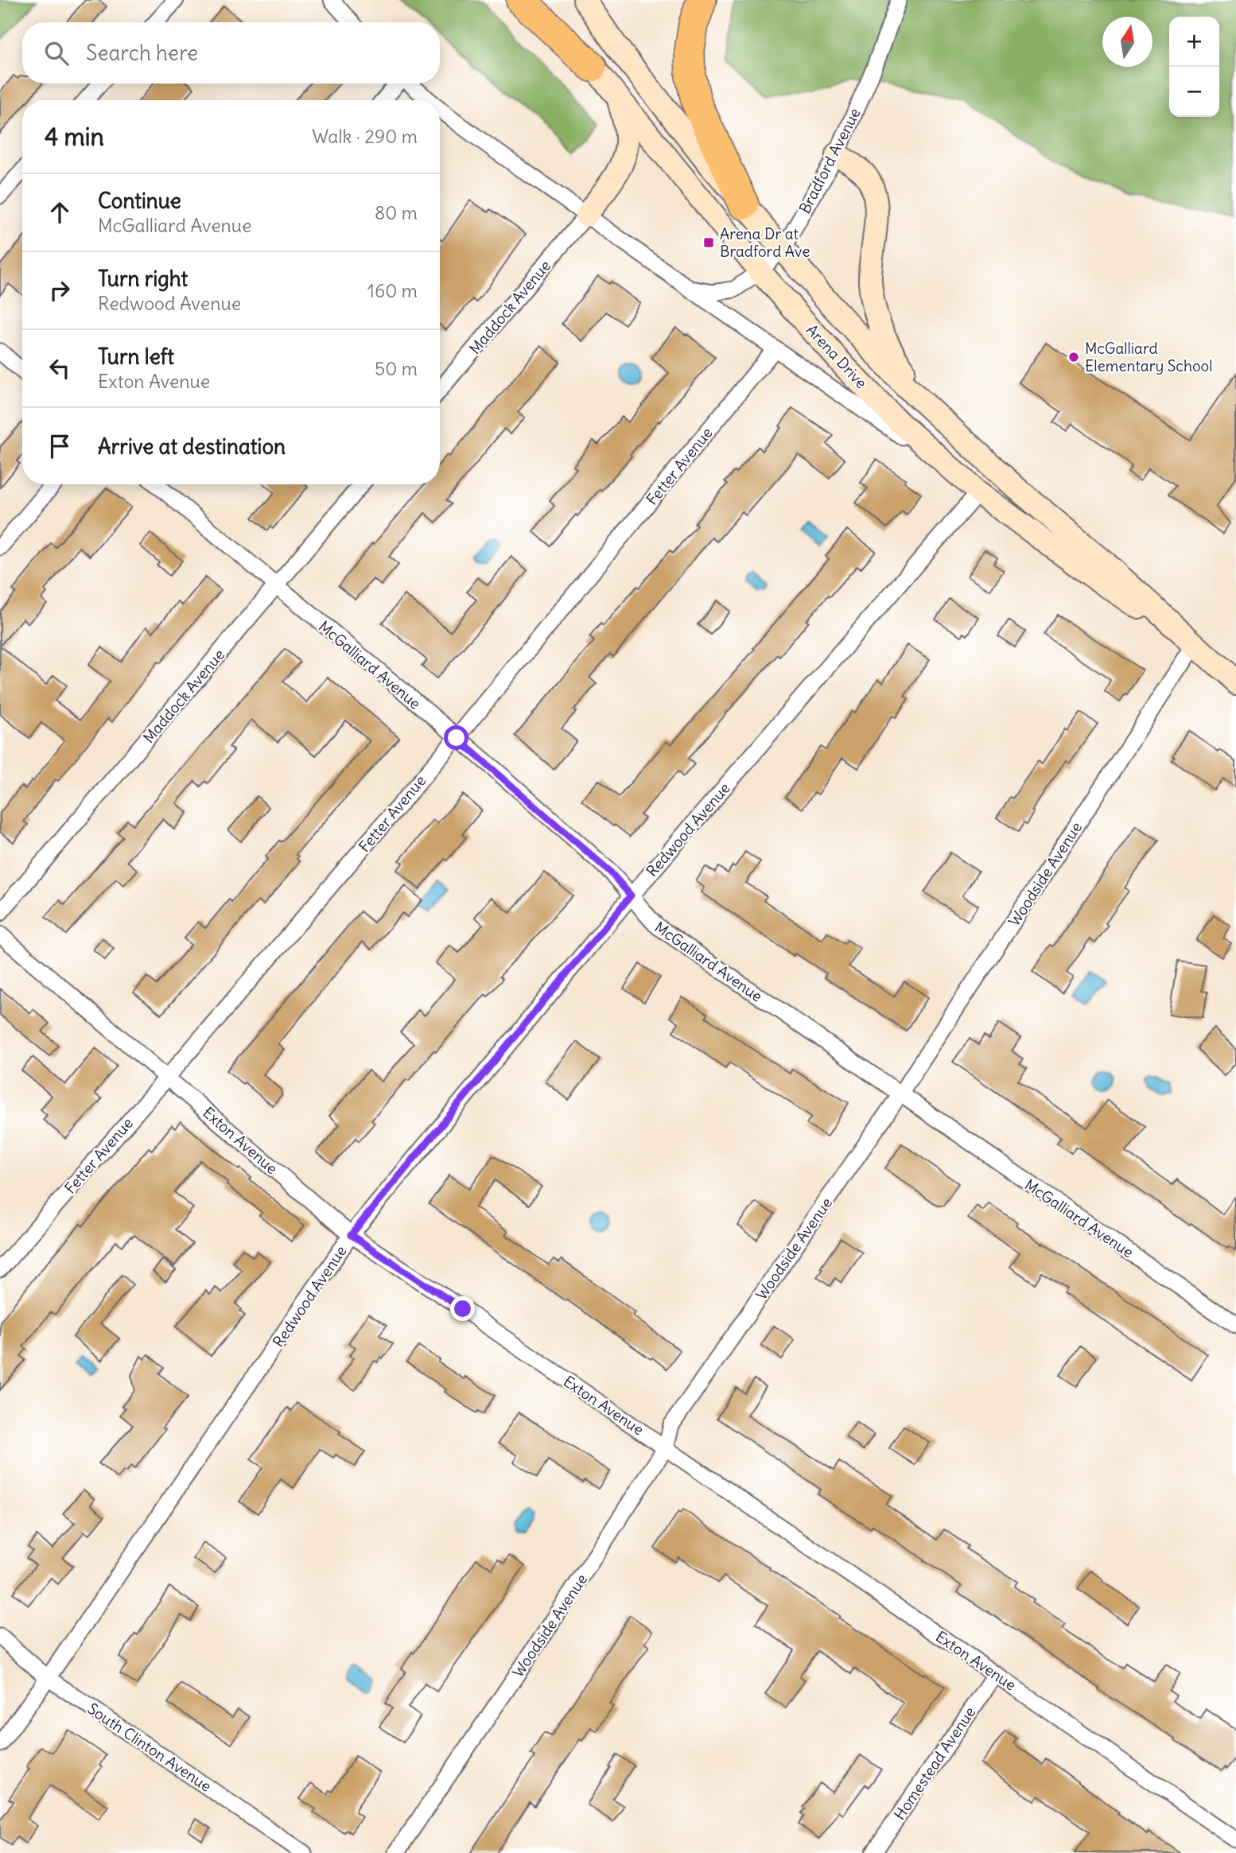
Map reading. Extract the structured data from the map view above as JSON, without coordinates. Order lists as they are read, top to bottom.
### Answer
{
  "streets": {
    "main road": ["Arena Drive"],
    "street": [
      "Bradford Avenue",
      "Maddock Avenue",
      "Fetter Avenue",
      "McGalliard Avenue",
      "Redwood Avenue",
      "Woodside Avenue",
      "Exton Avenue",
      "South Clinton Avenue",
      "Homestead Avenue"
    ]
  },
  "crossings": [
    ["Bradford Avenue", "Arena Drive"],
    ["Maddock Avenue", "McGalliard Avenue"],
    ["Arena Drive", "Redwood Avenue"],
    ["Arena Drive", "Woodside Avenue"],
    ["Fetter Avenue", "McGalliard Avenue"],
    ["Fetter Avenue", "Exton Avenue"],
    ["McGalliard Avenue", "Redwood Avenue"],
    ["McGalliard Avenue", "Woodside Avenue"],
    ["Redwood Avenue", "Exton Avenue"],
    ["Redwood Avenue", "South Clinton Avenue"],
    ["Woodside Avenue", "Exton Avenue"],
    ["Exton Avenue", "Homestead Avenue"]
  ],
  "places": {
    "transit": ["Arena Dr at Bradford Ave"],
    "other": ["McGalliard Elementary School"]
  },
  "north": "top",
  "page": {
    "map_buttons": ["+", "−"],
    "search": "Search here",
    "heading": ["4 min", "Walk · 290 m"],
    "list": [
      ["Continue", "McGalliard Avenue", "80 m"],
      ["Turn right", "Redwood Avenue", "160 m"],
      ["Turn left", "Exton Avenue", "50 m"],
      "Arrive at destination"
    ]
  }
}
